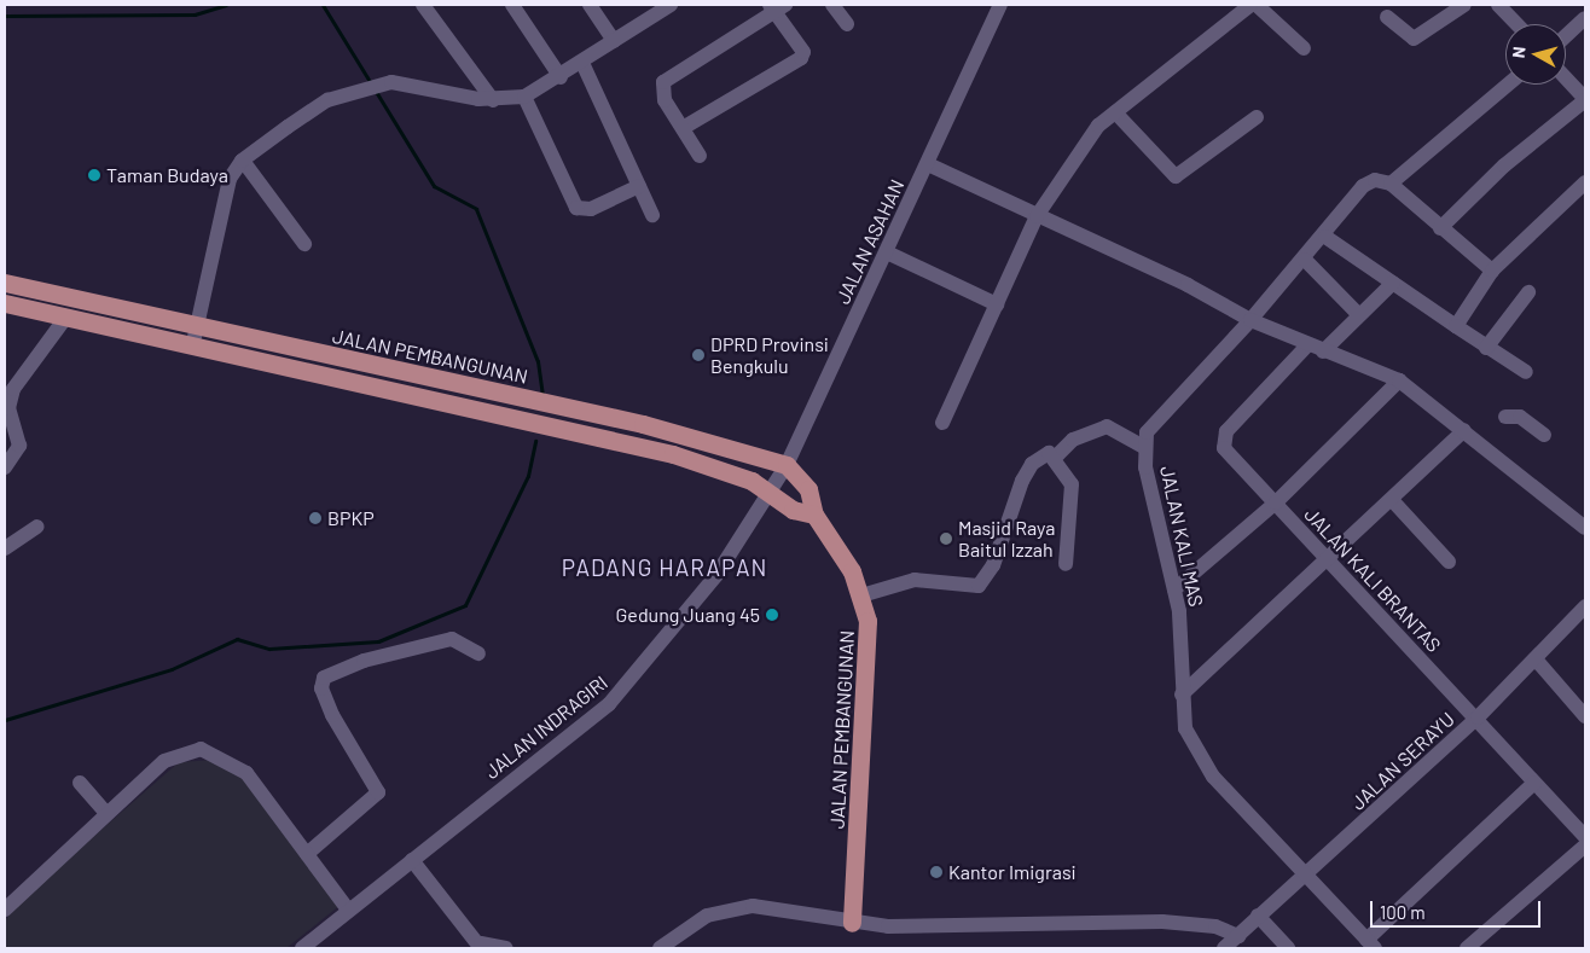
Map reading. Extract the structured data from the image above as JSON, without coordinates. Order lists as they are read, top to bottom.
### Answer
{
  "streets": {
    "main road": ["JALAN PEMBANGUNAN"],
    "street": [
      "JALAN ASAHAN",
      "JALAN KALI MAS",
      "JALAN KALI BRANTAS",
      "JALAN INDRAGIRI",
      "JALAN SERAYU"
    ]
  },
  "crossings": [
    ["JALAN ASAHAN", "JALAN PEMBANGUNAN"],
    ["JALAN ASAHAN", "JALAN INDRAGIRI"],
    ["JALAN PEMBANGUNAN", "JALAN INDRAGIRI"],
    ["JALAN KALI MAS", "JALAN SERAYU"],
    ["JALAN KALI BRANTAS", "JALAN SERAYU"]
  ],
  "districts": ["PADANG HARAPAN"],
  "places": [
    "Taman Budaya",
    "DPRD Provinsi Bengkulu",
    "BPKP",
    "Masjid Raya Baitul Izzah",
    "Gedung Juang 45",
    "Kantor Imigrasi"
  ],
  "scale_bar": "100 m",
  "north": "left"
}
